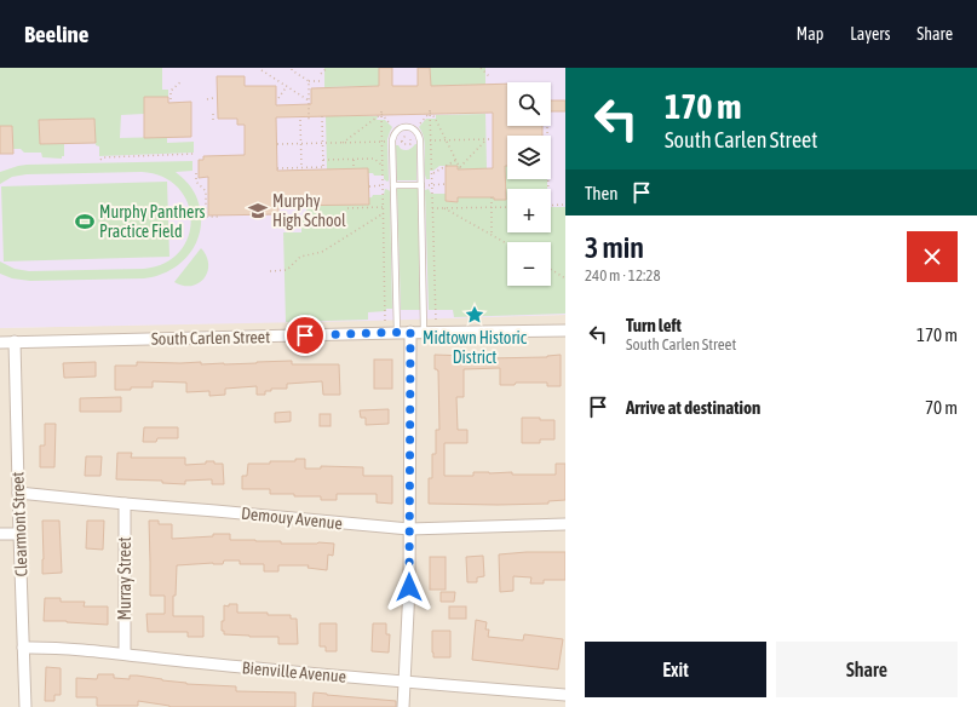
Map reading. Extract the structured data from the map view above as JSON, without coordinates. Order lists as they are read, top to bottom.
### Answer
{
  "streets": {
    "street": [
      "South Carlen Street",
      "Demouy Avenue",
      "Clearmont Street",
      "Murray Street",
      "Bienville Avenue"
    ]
  },
  "crossings": [
    ["South Carlen Street", "Clearmont Street"],
    ["Demouy Avenue", "Clearmont Street"],
    ["Demouy Avenue", "Murray Street"],
    ["Clearmont Street", "Bienville Avenue"],
    ["Murray Street", "Bienville Avenue"]
  ],
  "places": {
    "school or university": ["Murphy High School"],
    "sports": ["Murphy Panthers Practice Field"],
    "place": ["Midtown Historic District"]
  },
  "page": {
    "header": "Beeline",
    "nav": ["Map", "Layers", "Share"],
    "turn": ["170 m", "South Carlen Street"],
    "map_buttons": ["+", "−"],
    "then": "Then",
    "heading": ["3 min", "240 m · 12:28"],
    "list": [
      {
        "name": "Turn left",
        "note": "South Carlen Street",
        "value": "170 m"
      },
      {
        "name": "Arrive at destination",
        "value": "70 m"
      }
    ],
    "buttons": ["Exit", "Share"]
  }
}
